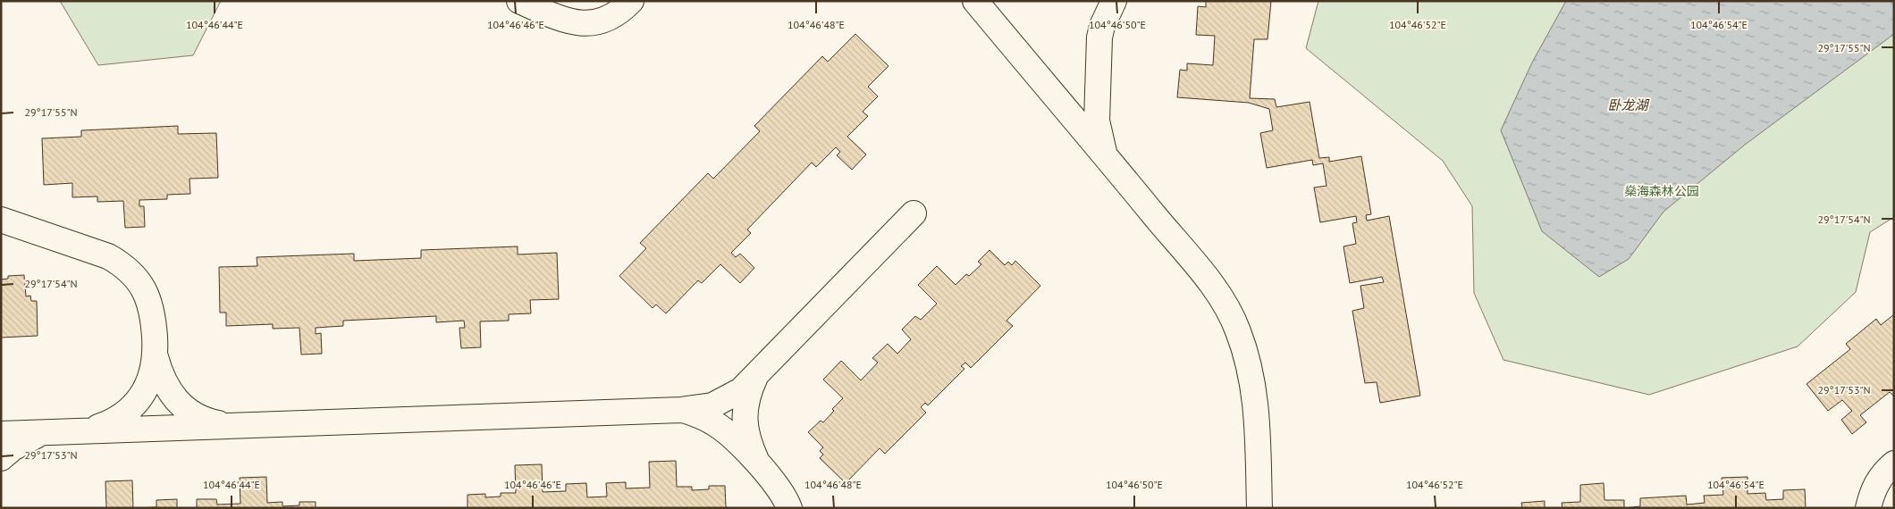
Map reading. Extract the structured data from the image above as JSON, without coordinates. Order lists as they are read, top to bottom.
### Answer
{
  "water": ["卧龙湖"],
  "parks": ["燊海森林公园"],
  "coordinates": [
    "104°46'44\"E",
    "104°46'46\"E",
    "104°46'48\"E",
    "104°46'50\"E",
    "104°46'52\"E",
    "104°46'54\"E",
    "29°17'55\"N",
    "29°17'54\"N",
    "29°17'53\"N"
  ]
}
